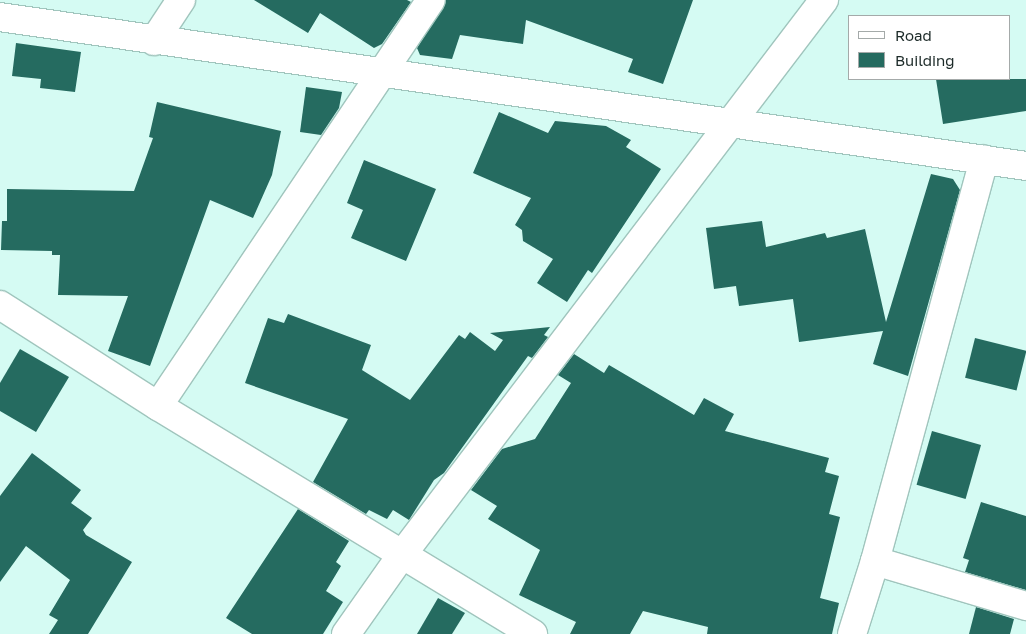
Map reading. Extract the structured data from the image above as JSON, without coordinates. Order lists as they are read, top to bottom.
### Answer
{
  "legend": ["Road", "Building"]
}
